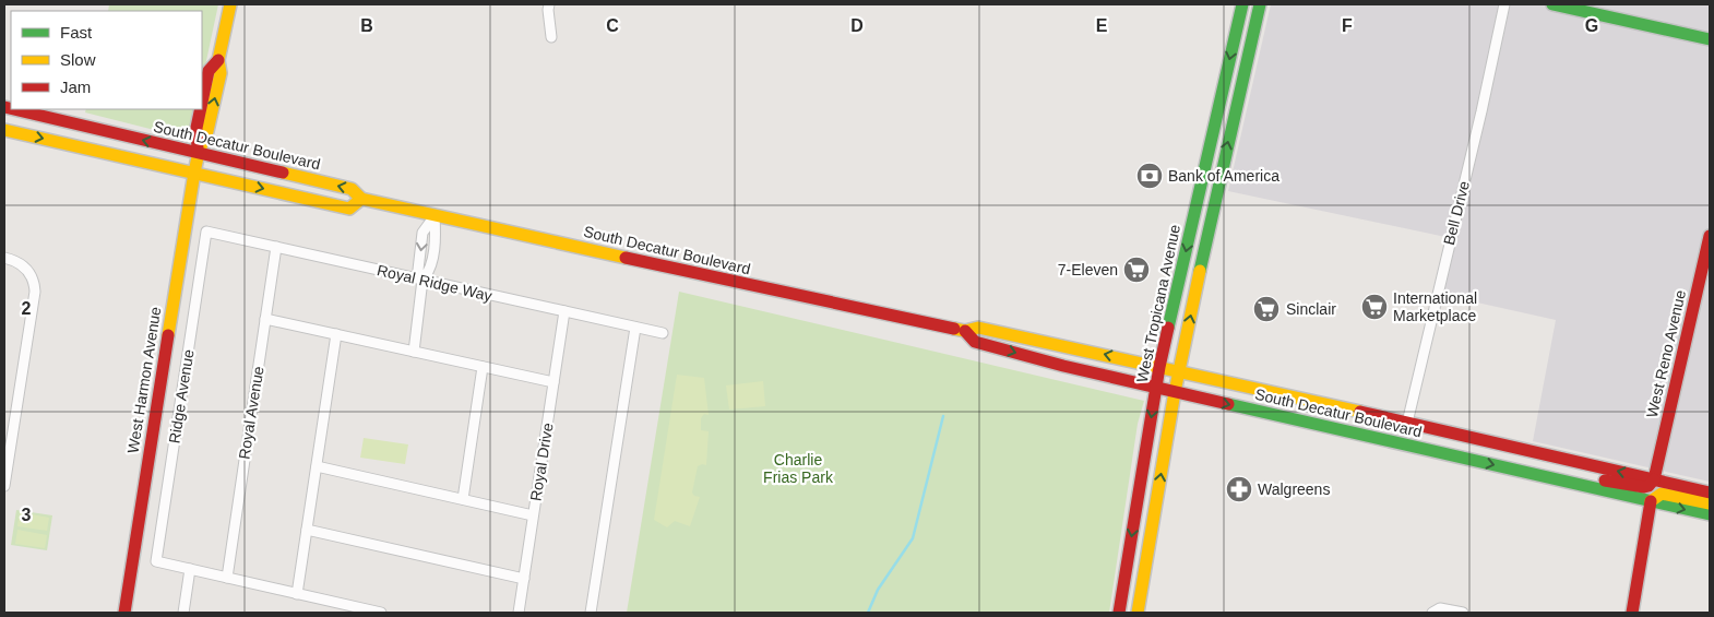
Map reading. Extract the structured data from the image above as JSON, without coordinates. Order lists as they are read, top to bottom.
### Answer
{
  "streets": {
    "main road": [
      "South Decatur Boulevard",
      "West Tropicana Avenue",
      "West Reno Avenue",
      "West Harmon Avenue"
    ],
    "street": [
      "Bell Drive",
      "Royal Ridge Way",
      "Ridge Avenue",
      "Royal Avenue",
      "Royal Drive"
    ]
  },
  "crossings": [
    ["South Decatur Boulevard", "Bell Drive"],
    ["South Decatur Boulevard", "West Tropicana Avenue"],
    ["South Decatur Boulevard", "West Reno Avenue"],
    ["South Decatur Boulevard", "West Harmon Avenue"],
    ["Royal Ridge Way", "Ridge Avenue"],
    ["Royal Ridge Way", "Royal Avenue"],
    ["Royal Ridge Way", "Royal Drive"]
  ],
  "parks": ["Charlie Frias Park"],
  "places": {
    "bank": ["Bank of America"],
    "supermarket": ["7-Eleven", "International Marketplace", "Sinclair"],
    "pharmacy": ["Walgreens"]
  },
  "legend": ["Fast", "Slow", "Jam"],
  "grid": {
    "columns": [
      "B",
      "C",
      "D",
      "E",
      "F",
      "G"
    ],
    "rows": ["2", "3"]
  }
}
